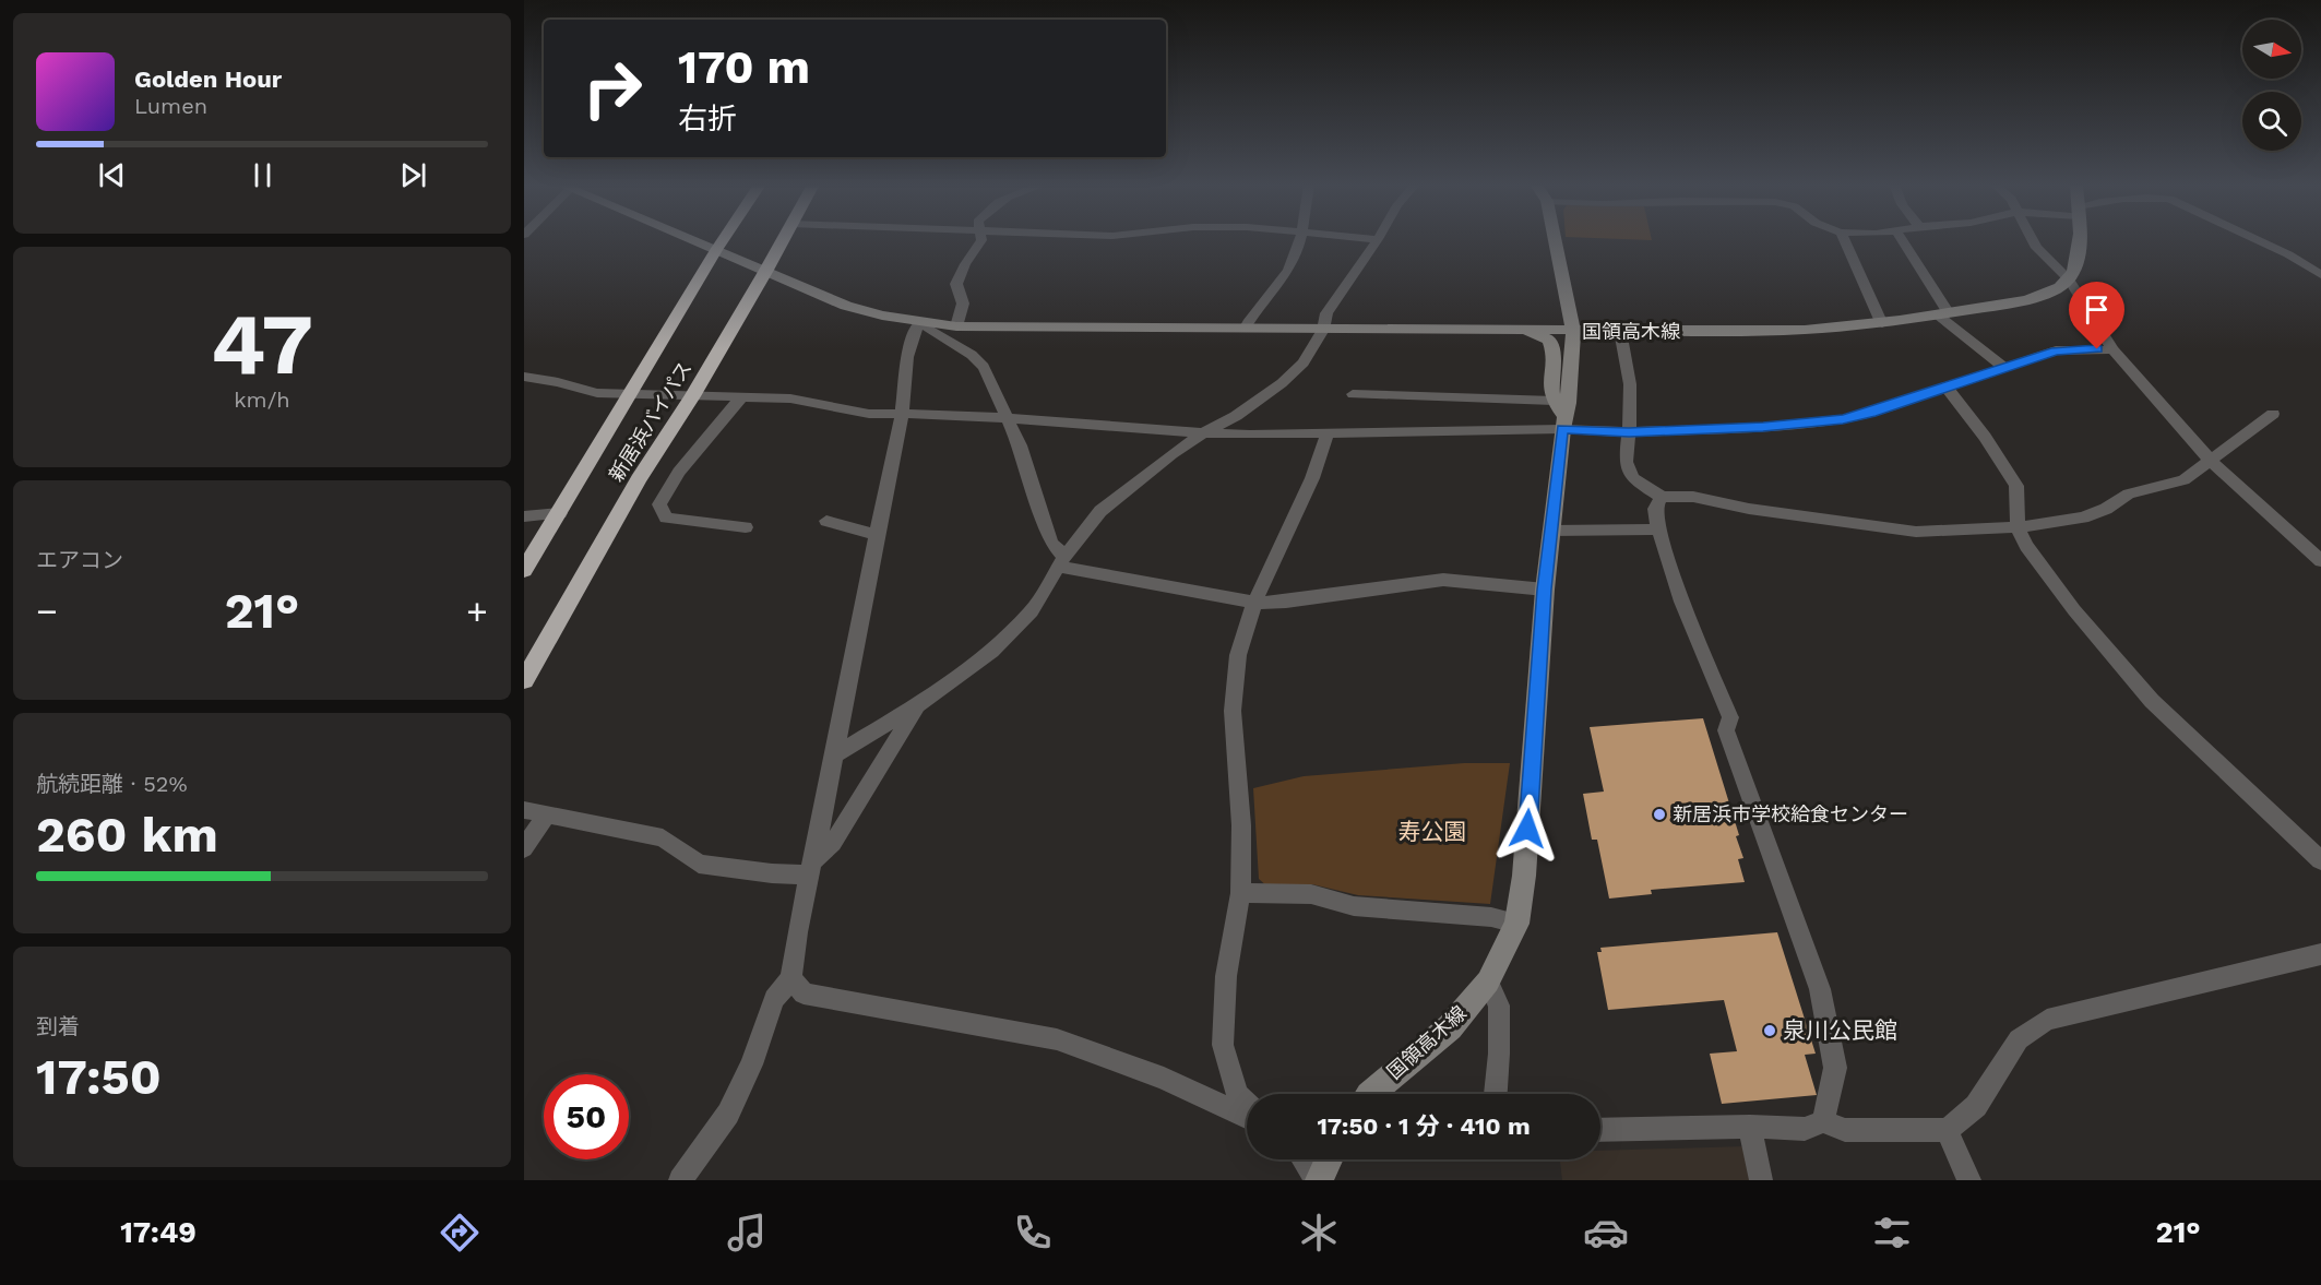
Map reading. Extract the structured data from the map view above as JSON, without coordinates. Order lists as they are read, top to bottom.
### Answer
{
  "streets": {
    "highway": ["新居浜バイパス"],
    "main road": ["国領高木線"]
  },
  "parks": ["寿公園"],
  "places": ["新居浜市学校給食センター", "泉川公民館"],
  "north": "right",
  "page": {
    "turn": ["170 m", "右折"],
    "song": ["Golden Hour", "Lumen"],
    "tile": [
      ["47", "km/h"],
      "エアコン",
      ["航続距離 · 52%", "260 km"],
      ["到着", "17:50"]
    ],
    "heat": ["−", "21°", "+"],
    "limit": "50",
    "trip": "17:50 · 1 分 · 410 m",
    "tabs": ["17:49", "21°"]
  }
}
